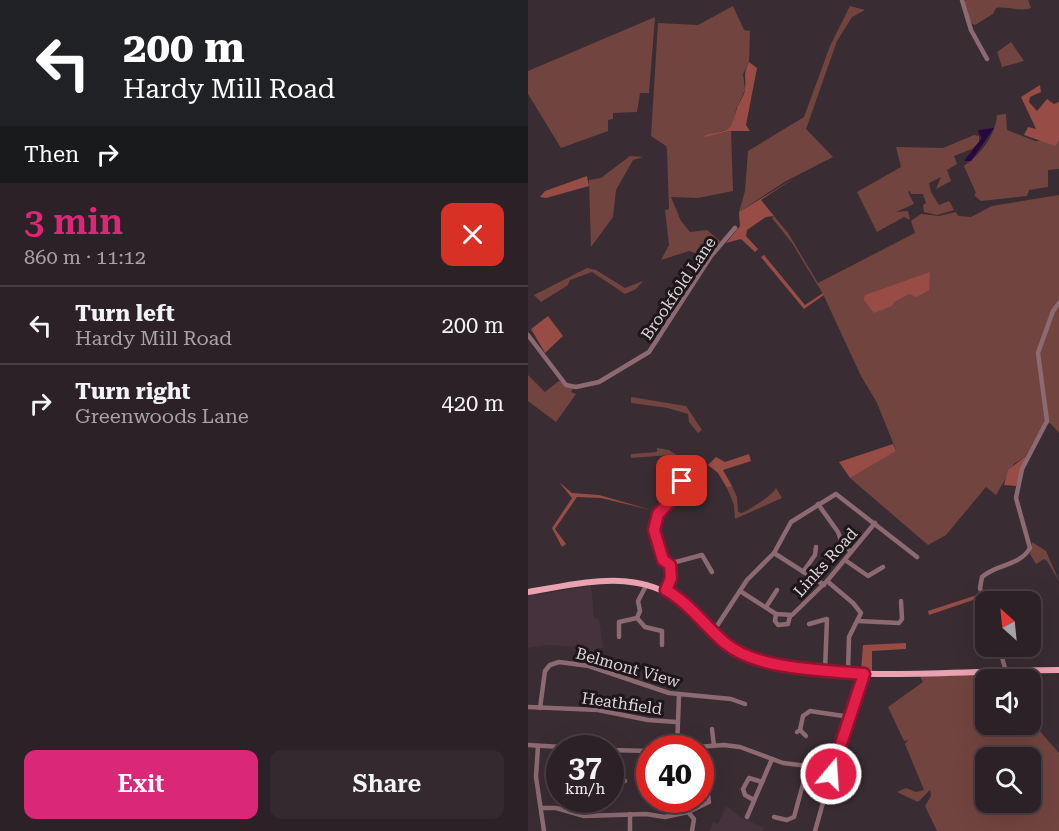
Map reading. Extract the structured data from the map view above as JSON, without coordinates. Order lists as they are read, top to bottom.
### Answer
{
  "streets": {
    "street": [
      "Brookfold Lane",
      "Links Road",
      "Belmont View",
      "Heathfield"
    ]
  },
  "crossings": [
    ["Belmont View", "Heathfield"]
  ],
  "north": "top left",
  "page": {
    "turn": ["200 m", "Hardy Mill Road"],
    "then": "Then",
    "heading": ["3 min", "860 m · 11:12"],
    "list": [
      {
        "name": "Turn left",
        "note": "Hardy Mill Road",
        "value": "200 m"
      },
      {
        "name": "Turn right",
        "note": "Greenwoods Lane",
        "value": "420 m"
      }
    ],
    "speed": "37 km/h",
    "limit": "40",
    "buttons": ["Exit", "Share"]
  }
}
